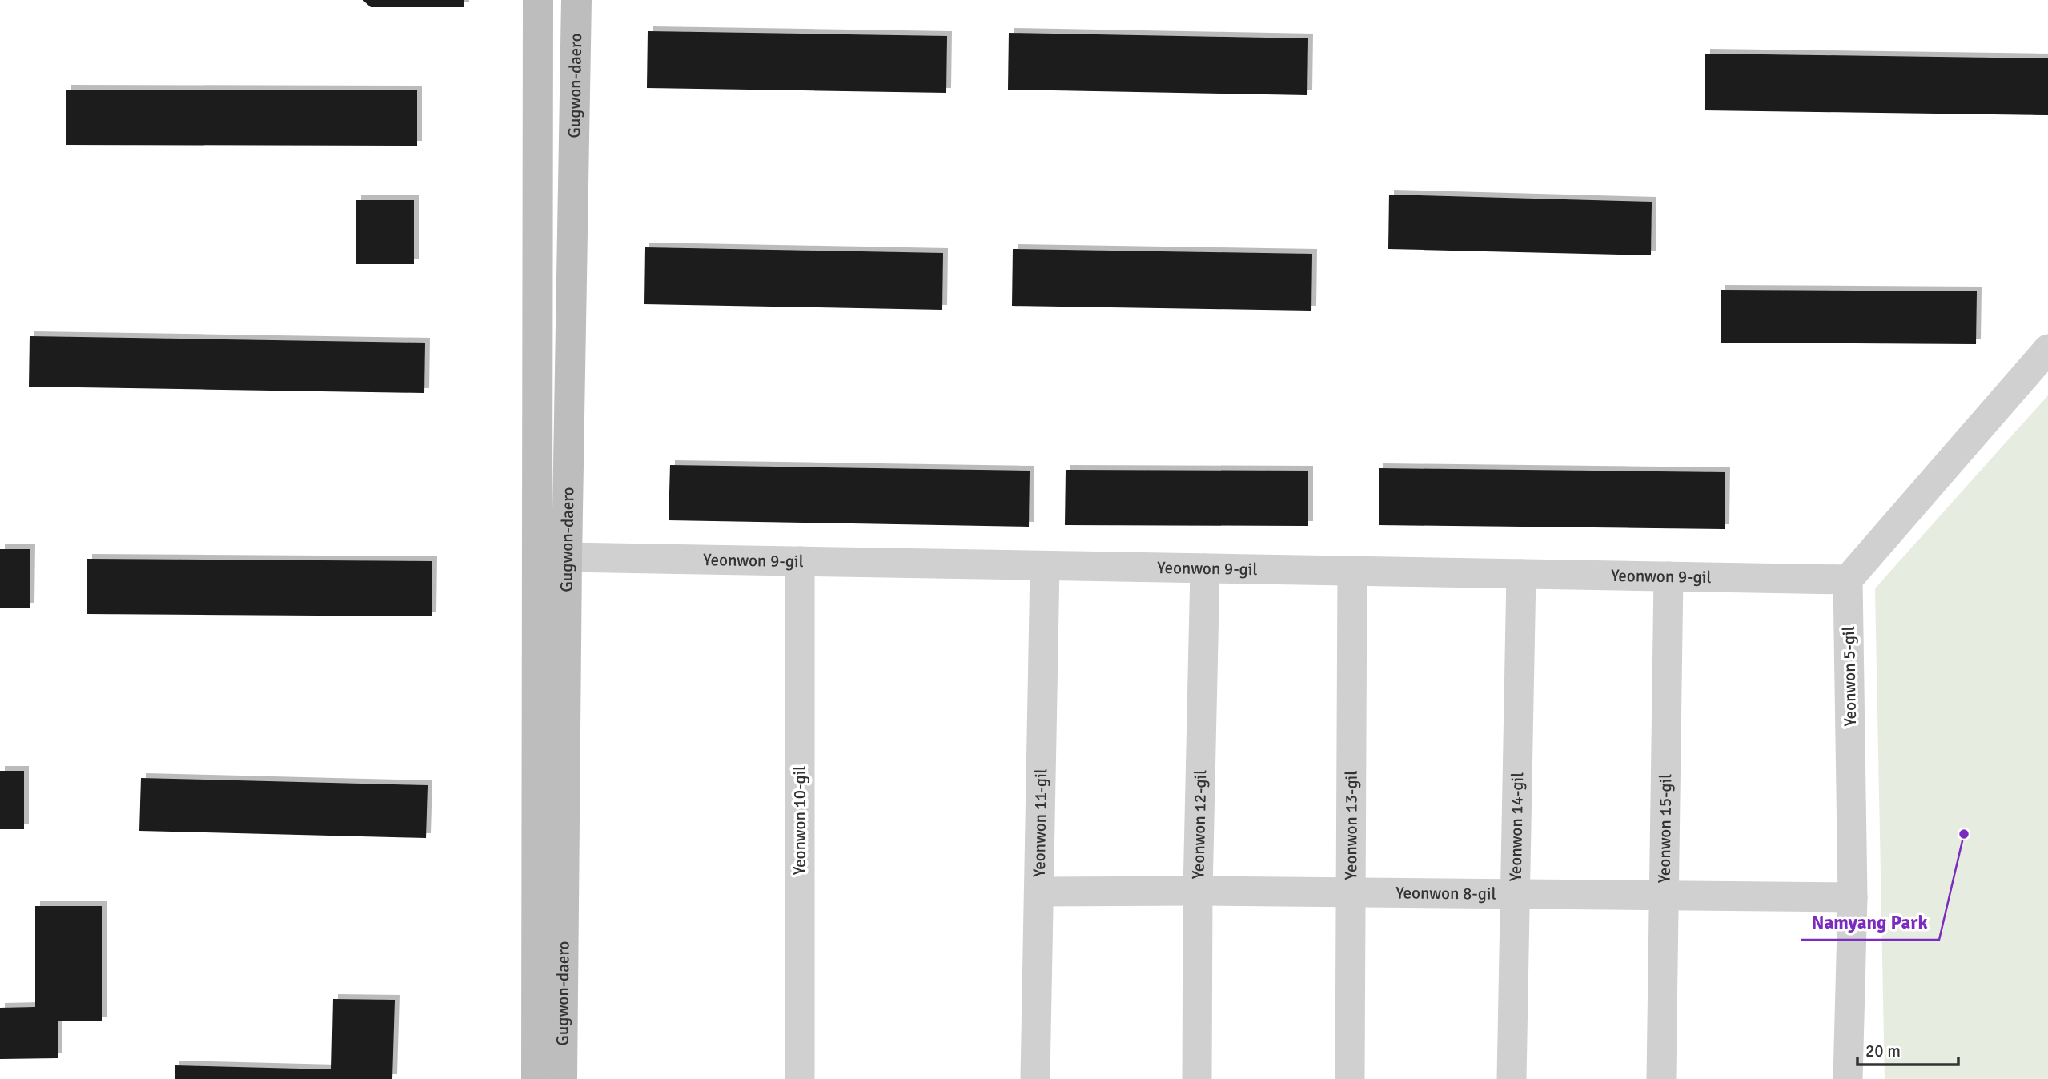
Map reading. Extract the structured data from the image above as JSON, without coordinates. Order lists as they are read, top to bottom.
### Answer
{
  "streets": {
    "street": [
      "Gugwon-daero",
      "Yeonwon 9-gil",
      "Yeonwon 5-gil",
      "Yeonwon 10-gil",
      "Yeonwon 11-gil",
      "Yeonwon 12-gil",
      "Yeonwon 13-gil",
      "Yeonwon 14-gil",
      "Yeonwon 15-gil",
      "Yeonwon 8-gil"
    ]
  },
  "crossings": [
    ["Gugwon-daero", "Yeonwon 9-gil"],
    ["Yeonwon 9-gil", "Yeonwon 5-gil"],
    ["Yeonwon 9-gil", "Yeonwon 10-gil"],
    ["Yeonwon 9-gil", "Yeonwon 11-gil"],
    ["Yeonwon 9-gil", "Yeonwon 12-gil"],
    ["Yeonwon 9-gil", "Yeonwon 13-gil"],
    ["Yeonwon 9-gil", "Yeonwon 14-gil"],
    ["Yeonwon 9-gil", "Yeonwon 15-gil"],
    ["Yeonwon 5-gil", "Yeonwon 8-gil"],
    ["Yeonwon 11-gil", "Yeonwon 8-gil"],
    ["Yeonwon 12-gil", "Yeonwon 8-gil"],
    ["Yeonwon 13-gil", "Yeonwon 8-gil"],
    ["Yeonwon 14-gil", "Yeonwon 8-gil"],
    ["Yeonwon 15-gil", "Yeonwon 8-gil"]
  ],
  "places": ["Namyang Park"],
  "scale_bar": "20 m"
}
